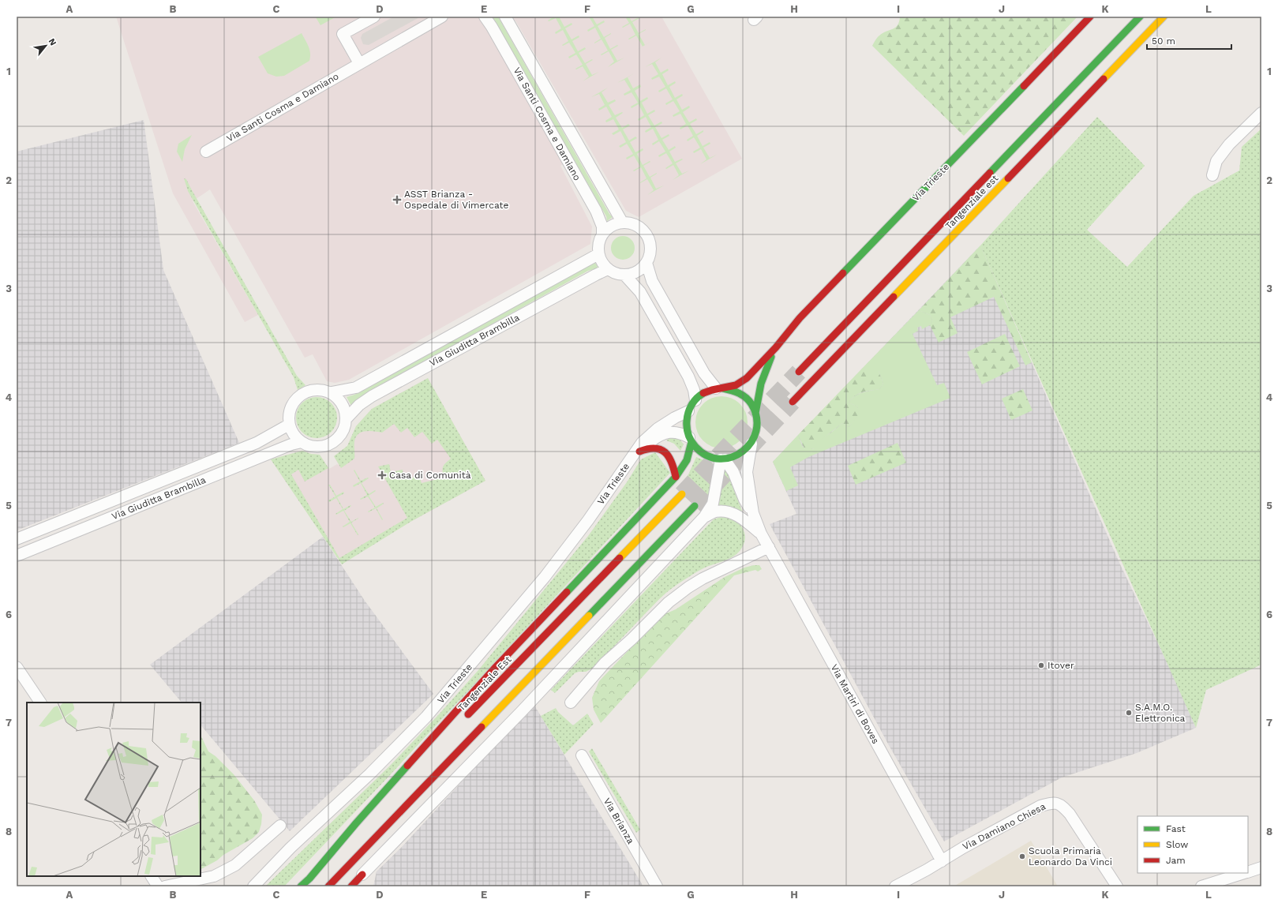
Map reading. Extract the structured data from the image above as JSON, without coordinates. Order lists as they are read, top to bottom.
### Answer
{
  "streets": {
    "main road": ["Via Trieste", "Tangenziale est", "Tangenziale Est"],
    "street": [
      "Via Santi Cosma e Damiano",
      "Via Giuditta Brambilla",
      "Via Martiri di Boves",
      "Via Brianza",
      "Via Damiano Chiesa"
    ]
  },
  "crossings": [
    ["Via Santi Cosma e Damiano", "Via Giuditta Brambilla"],
    ["Via Trieste", "Via Martiri di Boves"],
    ["Via Martiri di Boves", "Via Damiano Chiesa"]
  ],
  "places": {
    "health": ["ASST Brianza - Ospedale di Vimercate", "Casa di Comunità"],
    "other": ["Itover", "S.A.M.O. Elettronica", "Scuola Primaria Leonardo Da Vinci"]
  },
  "legend": ["Fast", "Slow", "Jam"],
  "scale_bar": "50 m",
  "north": "top right",
  "grid": {
    "columns": [
      "A",
      "B",
      "C",
      "D",
      "E",
      "F",
      "G",
      "H",
      "I",
      "J",
      "K",
      "L"
    ],
    "rows": [
      "1",
      "2",
      "3",
      "4",
      "5",
      "6",
      "7",
      "8"
    ]
  }
}
